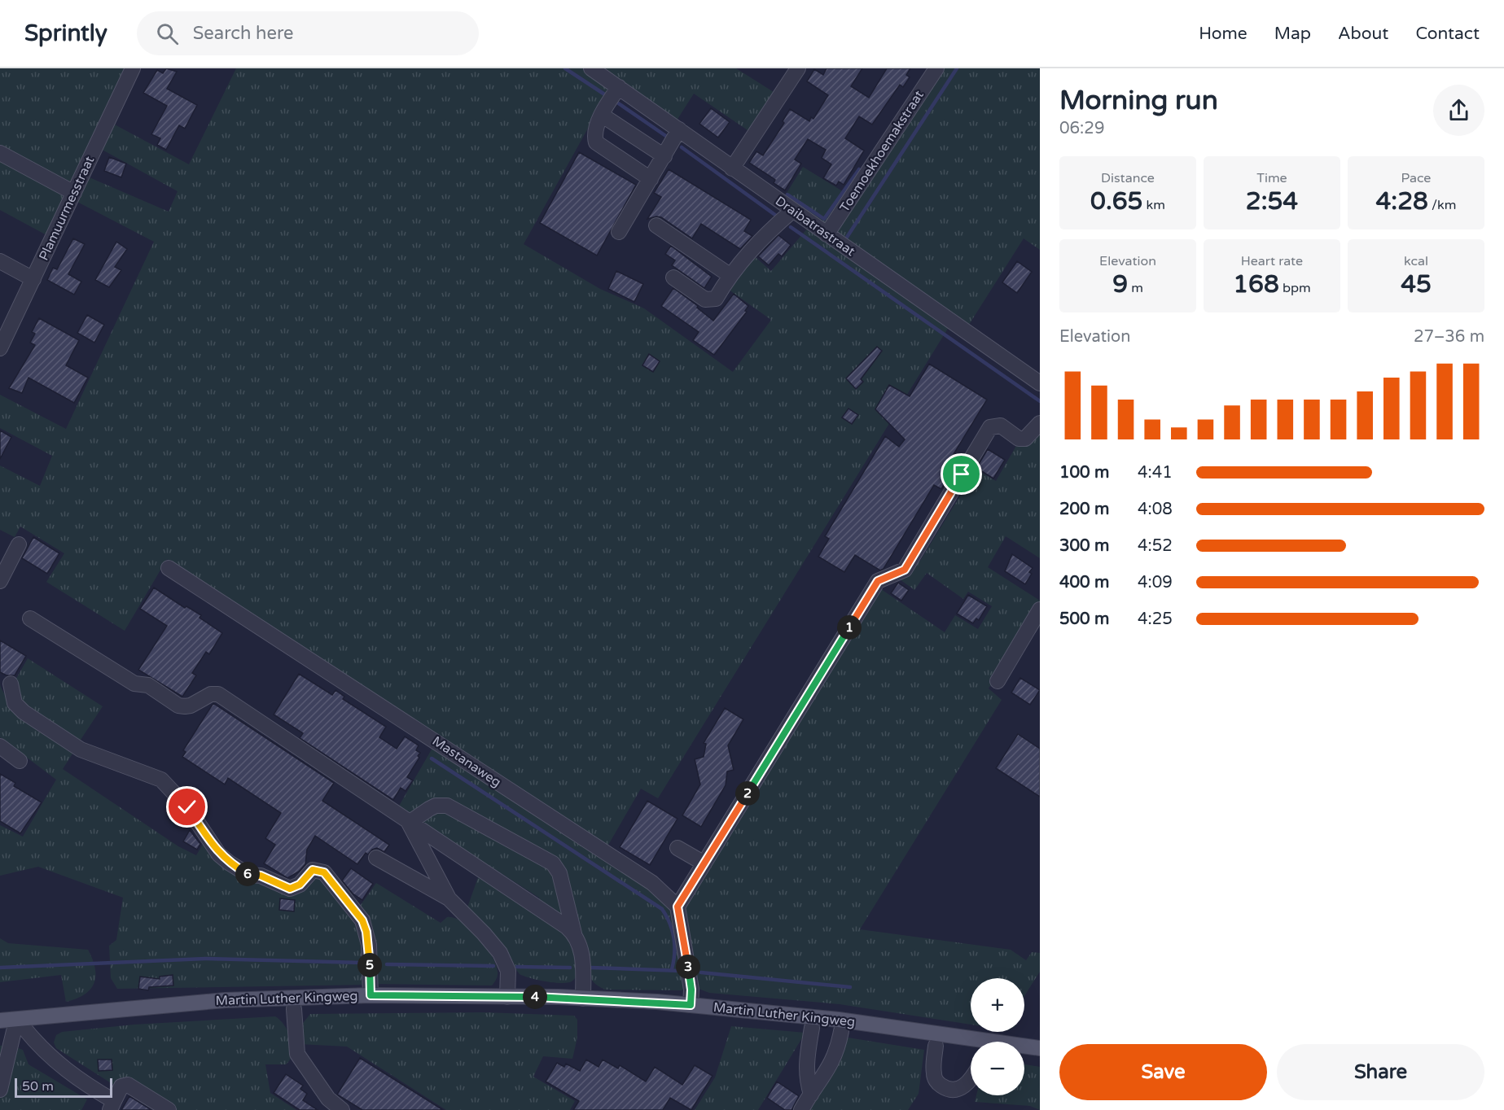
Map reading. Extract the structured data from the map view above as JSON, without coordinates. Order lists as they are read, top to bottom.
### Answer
{
  "streets": {
    "main road": ["Martin Luther Kingweg"],
    "street": [
      "Toemoekhoemakstraat",
      "Plamuurmesstraat",
      "Draibatrastraat",
      "Mastanaweg"
    ]
  },
  "crossings": [
    ["Toemoekhoemakstraat", "Draibatrastraat"]
  ],
  "scale_bar": "50 m",
  "page": {
    "header": "Sprintly",
    "search": "Search here",
    "nav": [
      "Home",
      "Map",
      "About",
      "Contact"
    ],
    "heading": ["Morning run", "06:29"],
    "stats": [
      ["Distance", "0.65 km"],
      ["Time", "2:54"],
      ["Pace", "4:28 /km"],
      ["Elevation", "9 m"],
      ["Heart rate", "168 bpm"],
      ["kcal", "45"]
    ],
    "chart": ["Elevation", "27–36 m"],
    "list": [
      {
        "name": "100 m",
        "note": "4:41"
      },
      {
        "name": "200 m",
        "note": "4:08"
      },
      {
        "name": "300 m",
        "note": "4:52"
      },
      {
        "name": "400 m",
        "note": "4:09"
      },
      {
        "name": "500 m",
        "note": "4:25"
      }
    ],
    "pins": [
      "1",
      "2",
      "6",
      "5",
      "3",
      "4"
    ],
    "map_buttons": ["+", "−"],
    "buttons": ["Save", "Share"],
    "scale": "50 m"
  }
}
